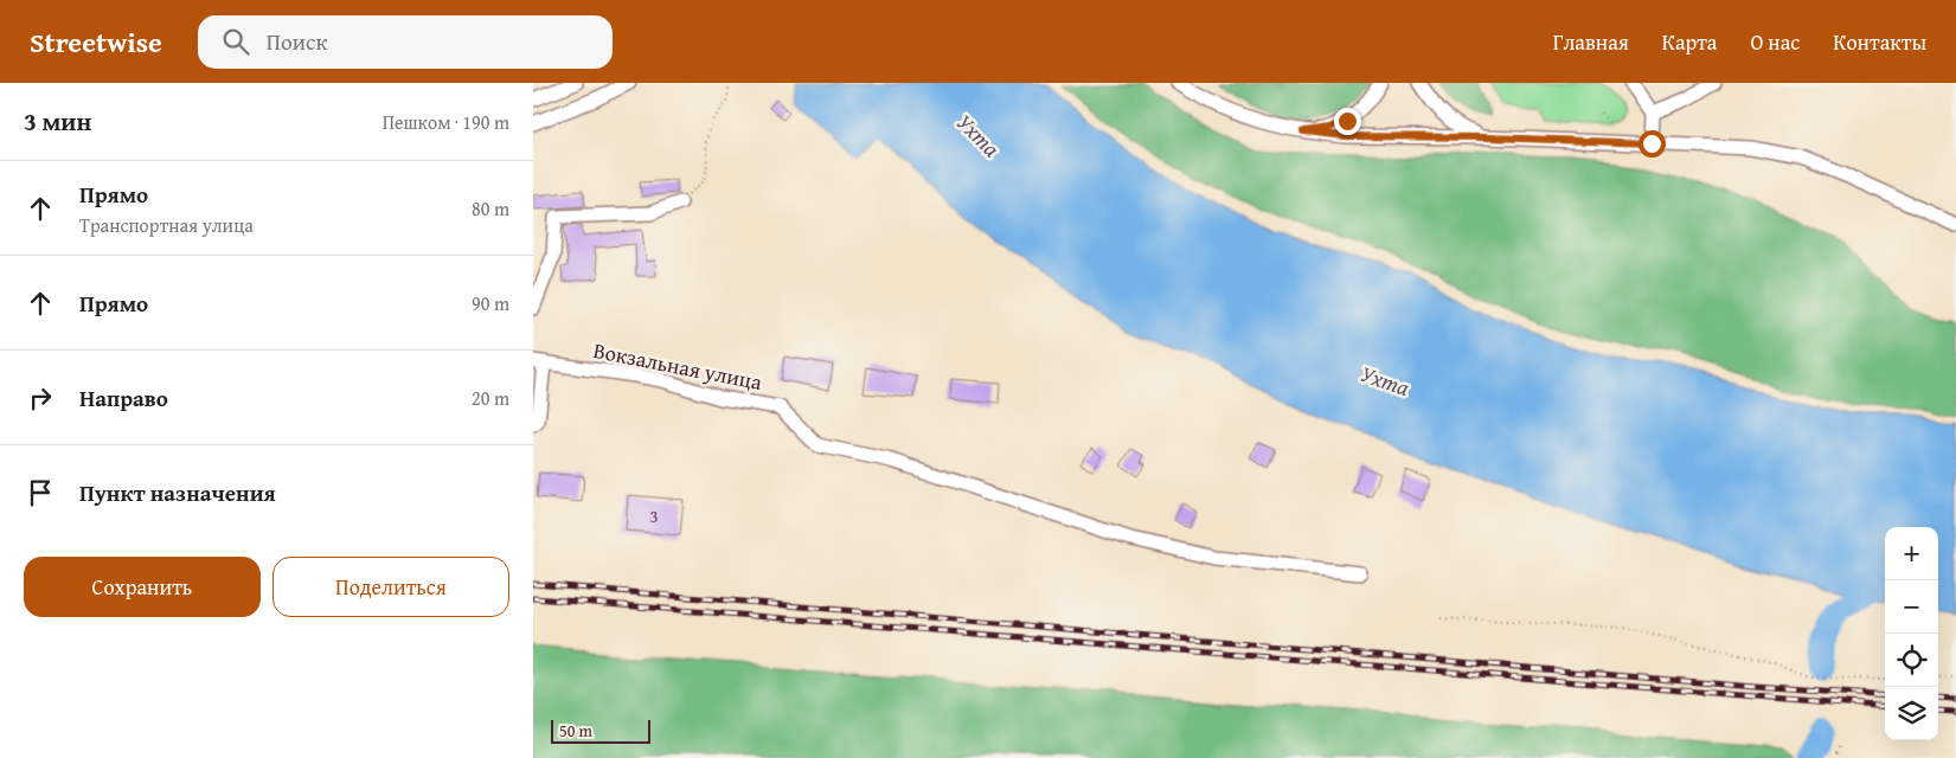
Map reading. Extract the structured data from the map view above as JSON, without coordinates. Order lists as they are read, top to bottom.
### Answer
{
  "streets": {
    "street": ["Вокзальная улица"]
  },
  "water": ["Ухта"],
  "house_numbers": ["3"],
  "scale_bar": "50 m",
  "page": {
    "header": "Streetwise",
    "search": "Поиск",
    "nav": [
      "Главная",
      "Карта",
      "О нас",
      "Контакты"
    ],
    "heading": ["3 мин", "Пешком · 190 m"],
    "list": [
      ["Прямо", "Транспортная улица", "80 m"],
      ["Прямо", "90 m"],
      ["Направо", "20 m"],
      "Пункт назначения"
    ],
    "map_buttons": ["+", "−"],
    "buttons": ["Сохранить", "Поделиться"],
    "scale": "50 m"
  }
}
